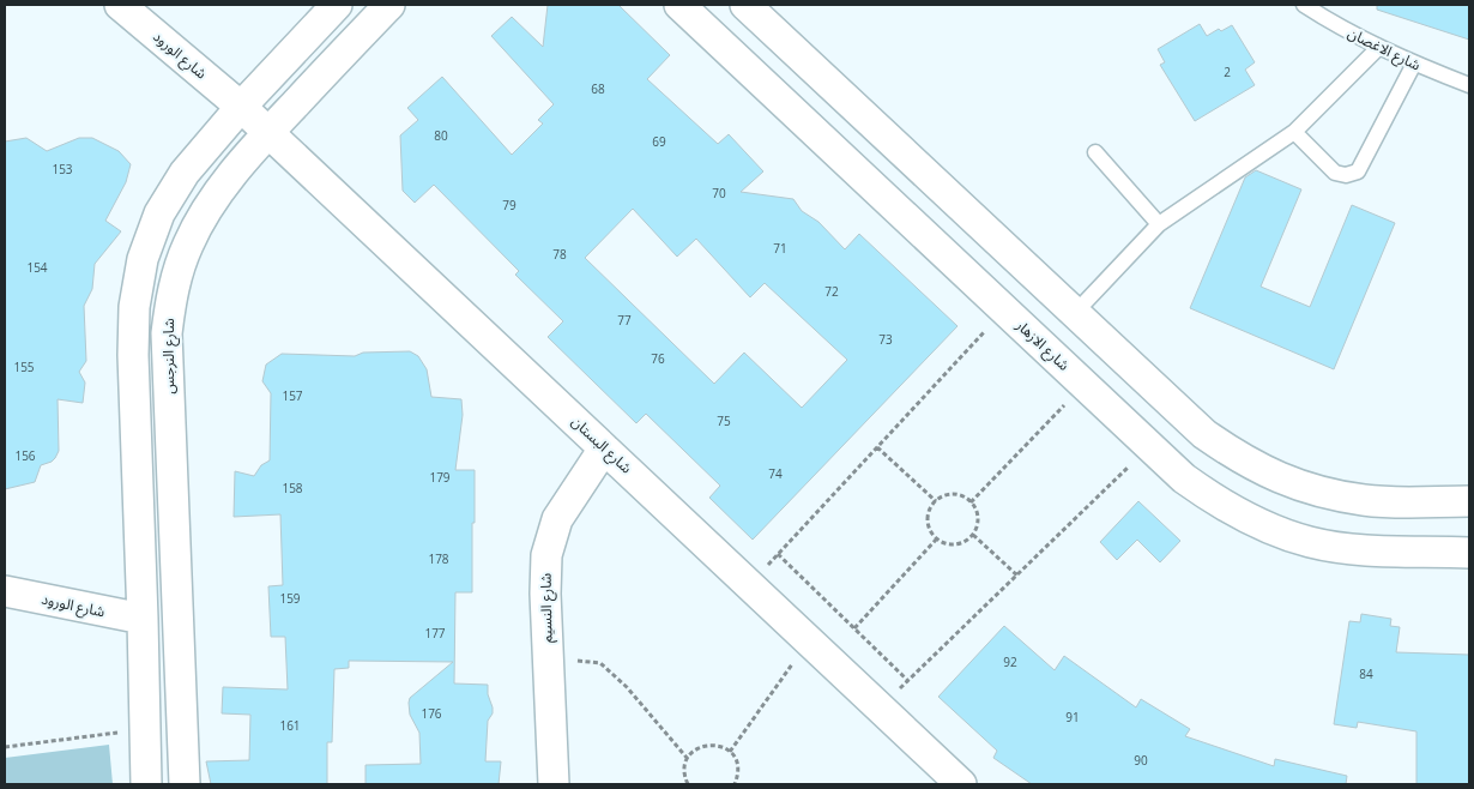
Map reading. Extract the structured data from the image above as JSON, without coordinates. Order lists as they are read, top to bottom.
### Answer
{
  "streets": {
    "street": [
      "شارع الورود",
      "شارع الازهار",
      "شارع النرجس",
      "شارع البستان",
      "شارع النسيم"
    ],
    "lane": ["شارع الاغصان"]
  },
  "crossings": [
    ["شارع الورود", "شارع البستان"],
    ["شارع النرجس", "شارع البستان"],
    ["شارع البستان", "شارع النسيم"]
  ],
  "house_numbers": [
    "2",
    "68",
    "80",
    "69",
    "153",
    "70",
    "79",
    "71",
    "78",
    "154",
    "72",
    "77",
    "73",
    "76",
    "155",
    "157",
    "75",
    "156",
    "74",
    "179",
    "158",
    "178",
    "159",
    "177",
    "92",
    "84",
    "176",
    "91",
    "161",
    "90"
  ]
}
